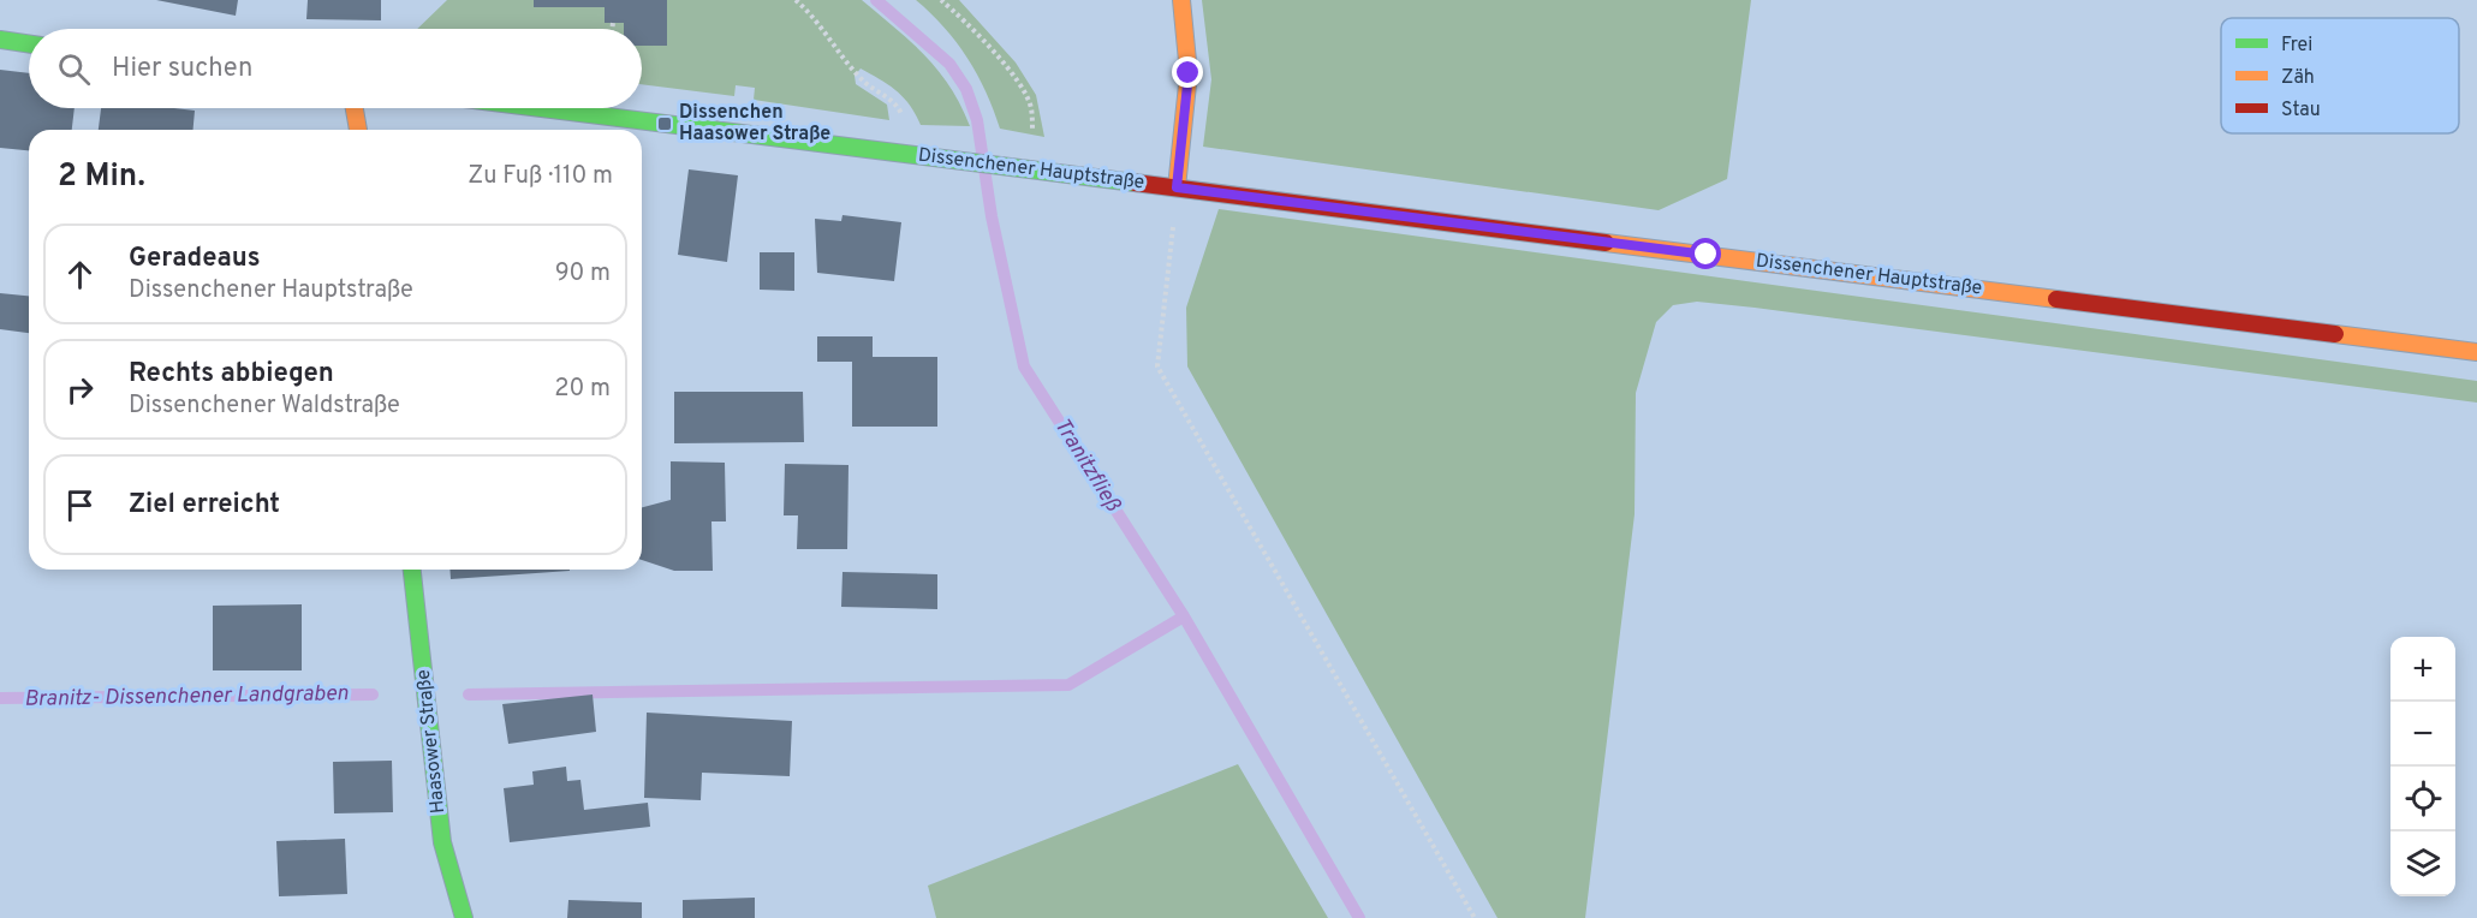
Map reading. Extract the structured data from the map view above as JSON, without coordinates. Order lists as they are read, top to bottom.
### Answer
{
  "streets": {
    "street": ["Dissenchener Hauptstraße", "Haasower Straße"]
  },
  "water": ["Tranitzfließ", "Branitz- Dissenchener Landgraben"],
  "places": {
    "transit": ["Dissenchen Haasower Straße"]
  },
  "legend": ["Frei", "Zäh", "Stau"],
  "page": {
    "search": "Hier suchen",
    "heading": ["2 Min.", "Zu Fuß · 110 m"],
    "list": [
      ["Geradeaus", "Dissenchener Hauptstraße", "90 m"],
      ["Rechts abbiegen", "Dissenchener Waldstraße", "20 m"],
      "Ziel erreicht"
    ],
    "map_buttons": ["+", "−"]
  }
}
